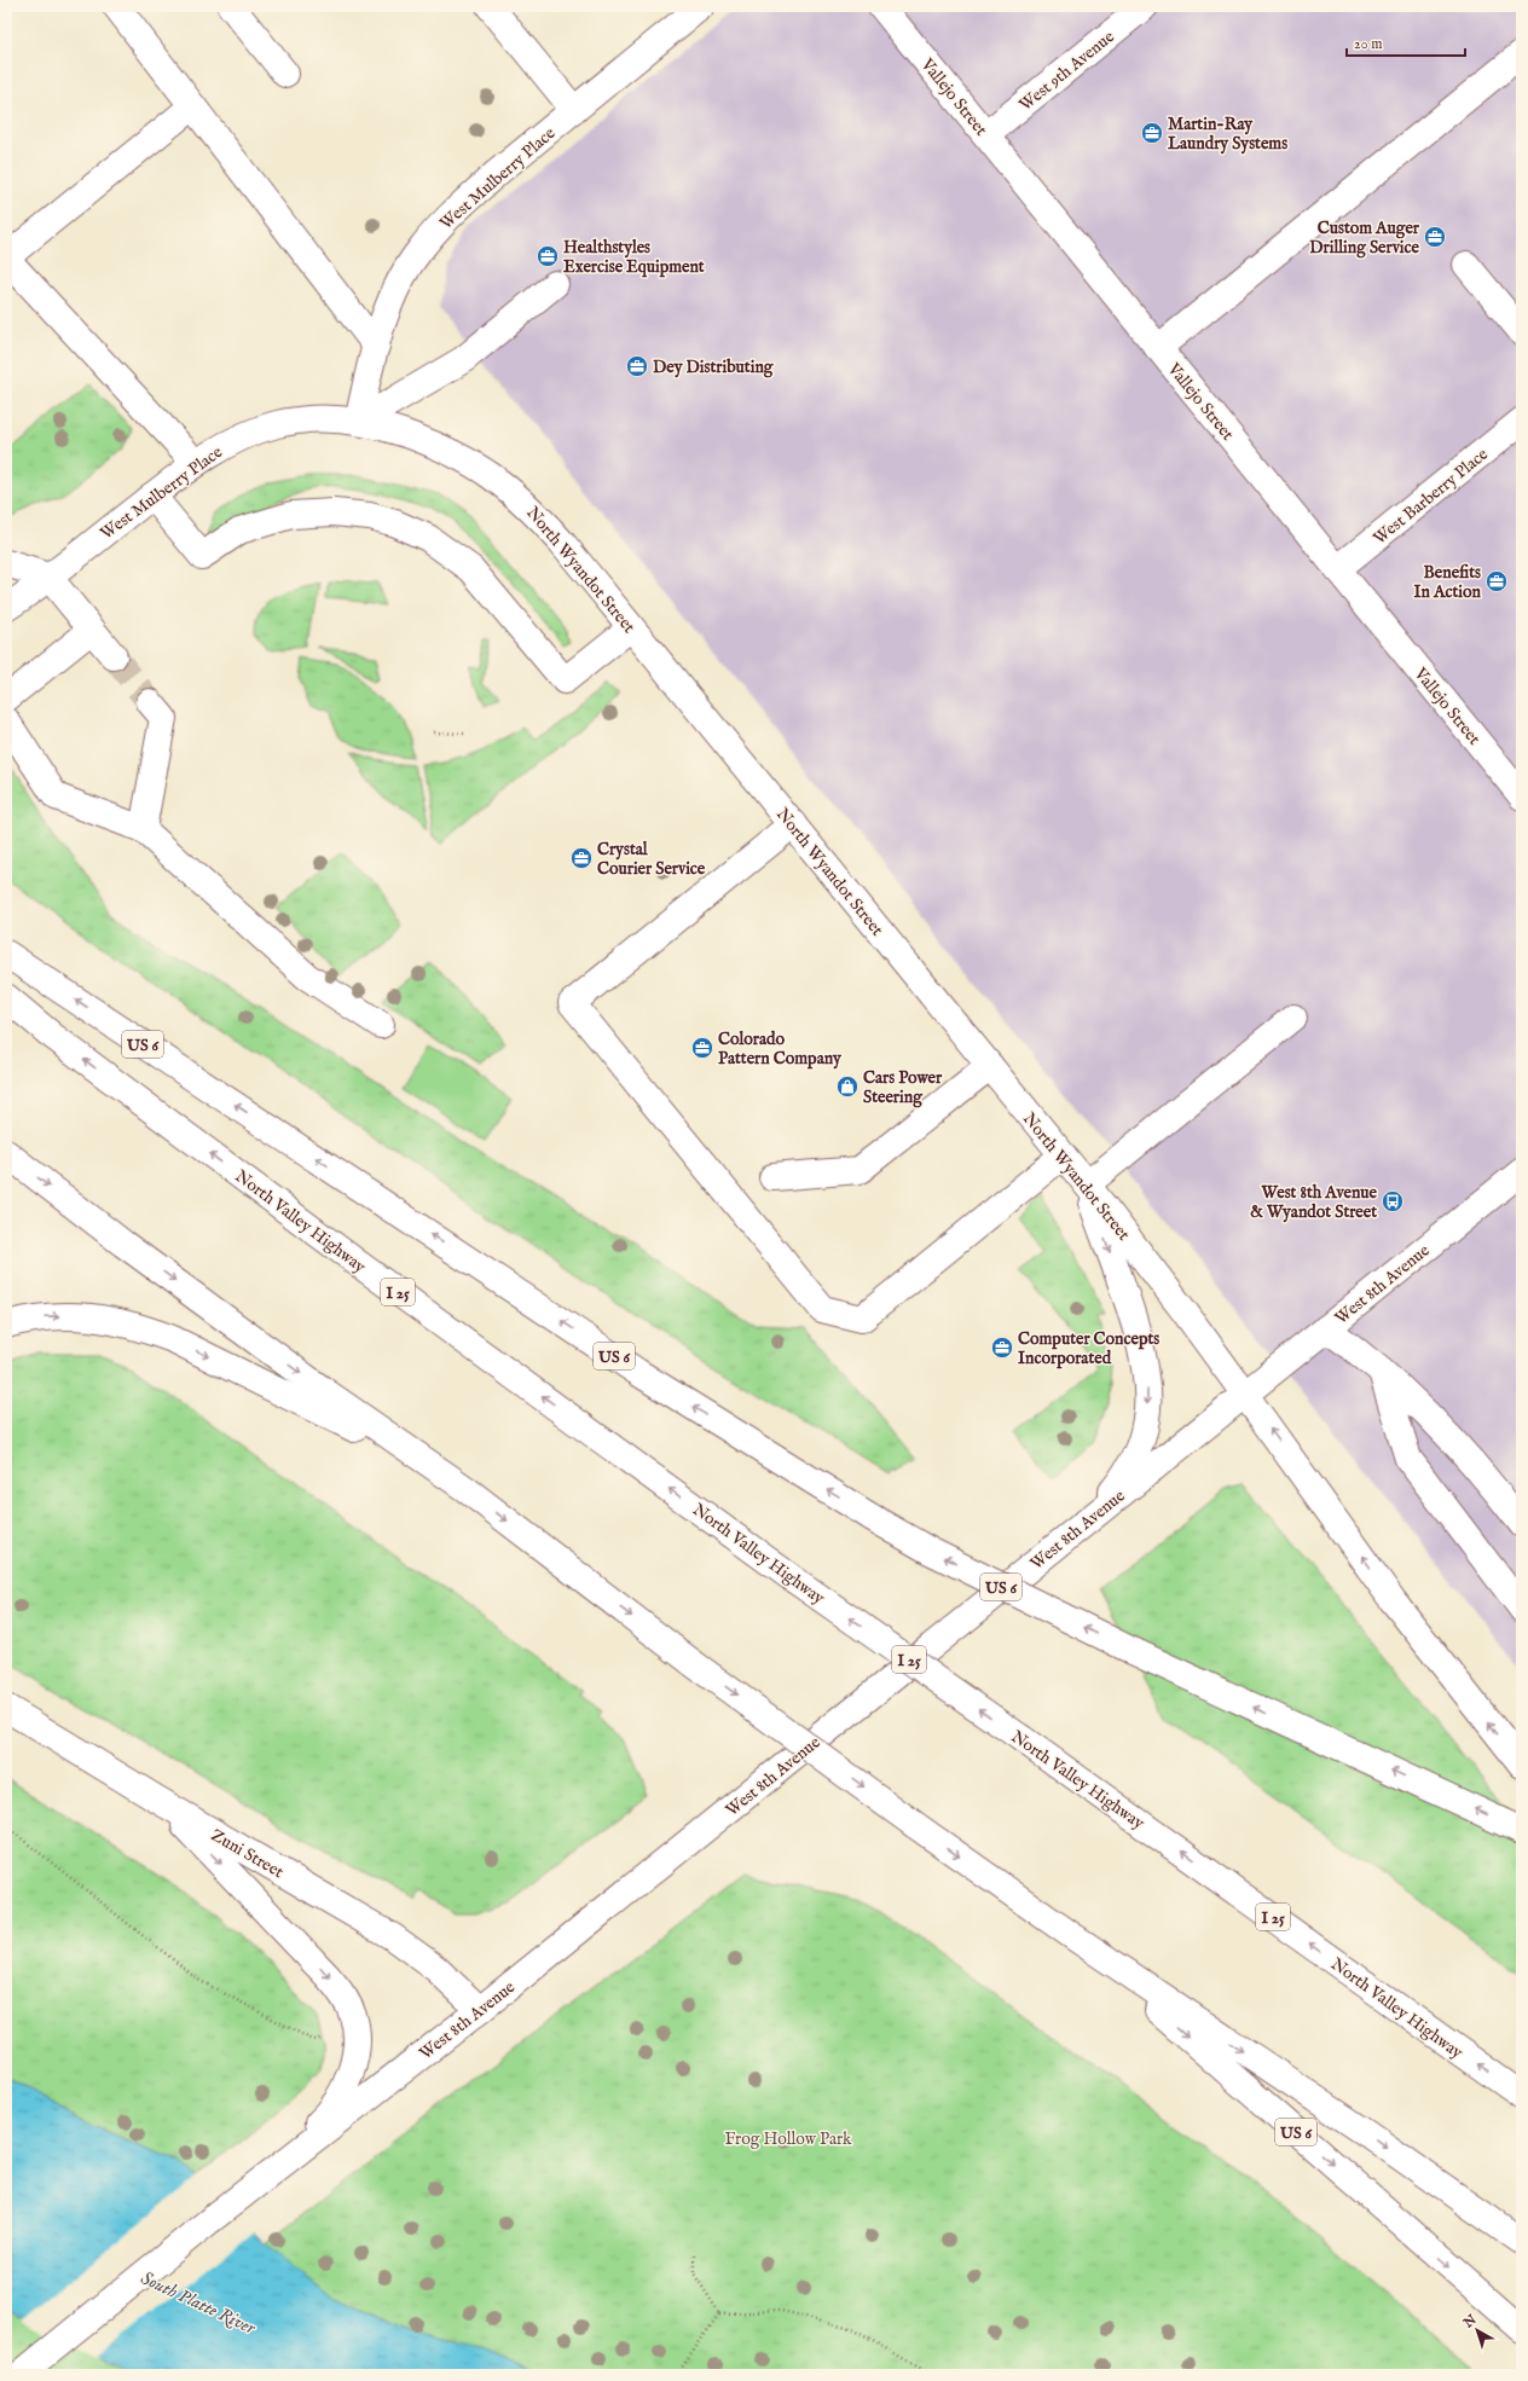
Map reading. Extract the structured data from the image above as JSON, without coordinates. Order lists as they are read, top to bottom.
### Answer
{
  "streets": {
    "main road": [
      "West 9th Avenue",
      "Vallejo Street",
      "West Mulberry Place",
      "West Barberry Place",
      "North Wyandot Street",
      "US 6",
      "North Valley Highway",
      "West 8th Avenue",
      "I 25",
      "Zuni Street"
    ]
  },
  "crossings": [
    ["West 9th Avenue", "Vallejo Street"],
    ["Vallejo Street", "West Barberry Place"],
    ["West Mulberry Place", "North Wyandot Street"],
    ["North Wyandot Street", "West 8th Avenue"],
    ["West 8th Avenue", "Zuni Street"]
  ],
  "water": ["South Platte River"],
  "parks": ["Frog Hollow Park"],
  "places": {
    "office": [
      "Martin-Ray Laundry Systems",
      "Custom Auger Drilling Service",
      "Healthstyles Exercise Equipment",
      "Dey Distributing",
      "Benefits In Action",
      "Crystal Courier Service",
      "Colorado Pattern Company",
      "Computer Concepts Incorporated"
    ],
    "shop": ["Cars Power Steering"],
    "bus stop": ["West 8th Avenue & Wyandot Street"]
  },
  "scale_bar": "20 m",
  "north": "top left"
}
